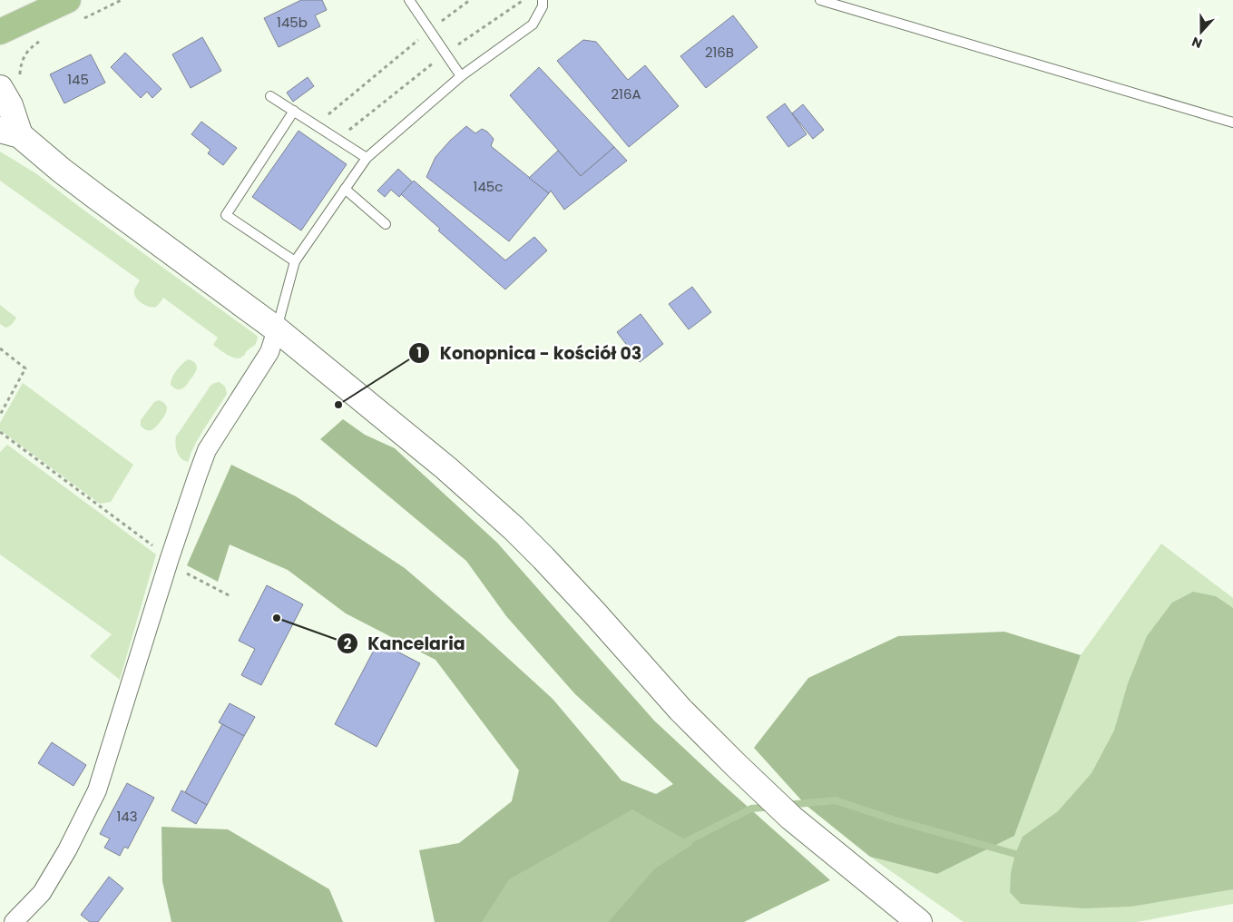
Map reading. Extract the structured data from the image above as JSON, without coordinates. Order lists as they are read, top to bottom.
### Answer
{
  "places": ["Konopnica - kościół 03", "Kancelaria"],
  "house_numbers": [
    "145b",
    "216B",
    "145",
    "216A",
    "145c",
    "143"
  ],
  "north": "bottom"
}
